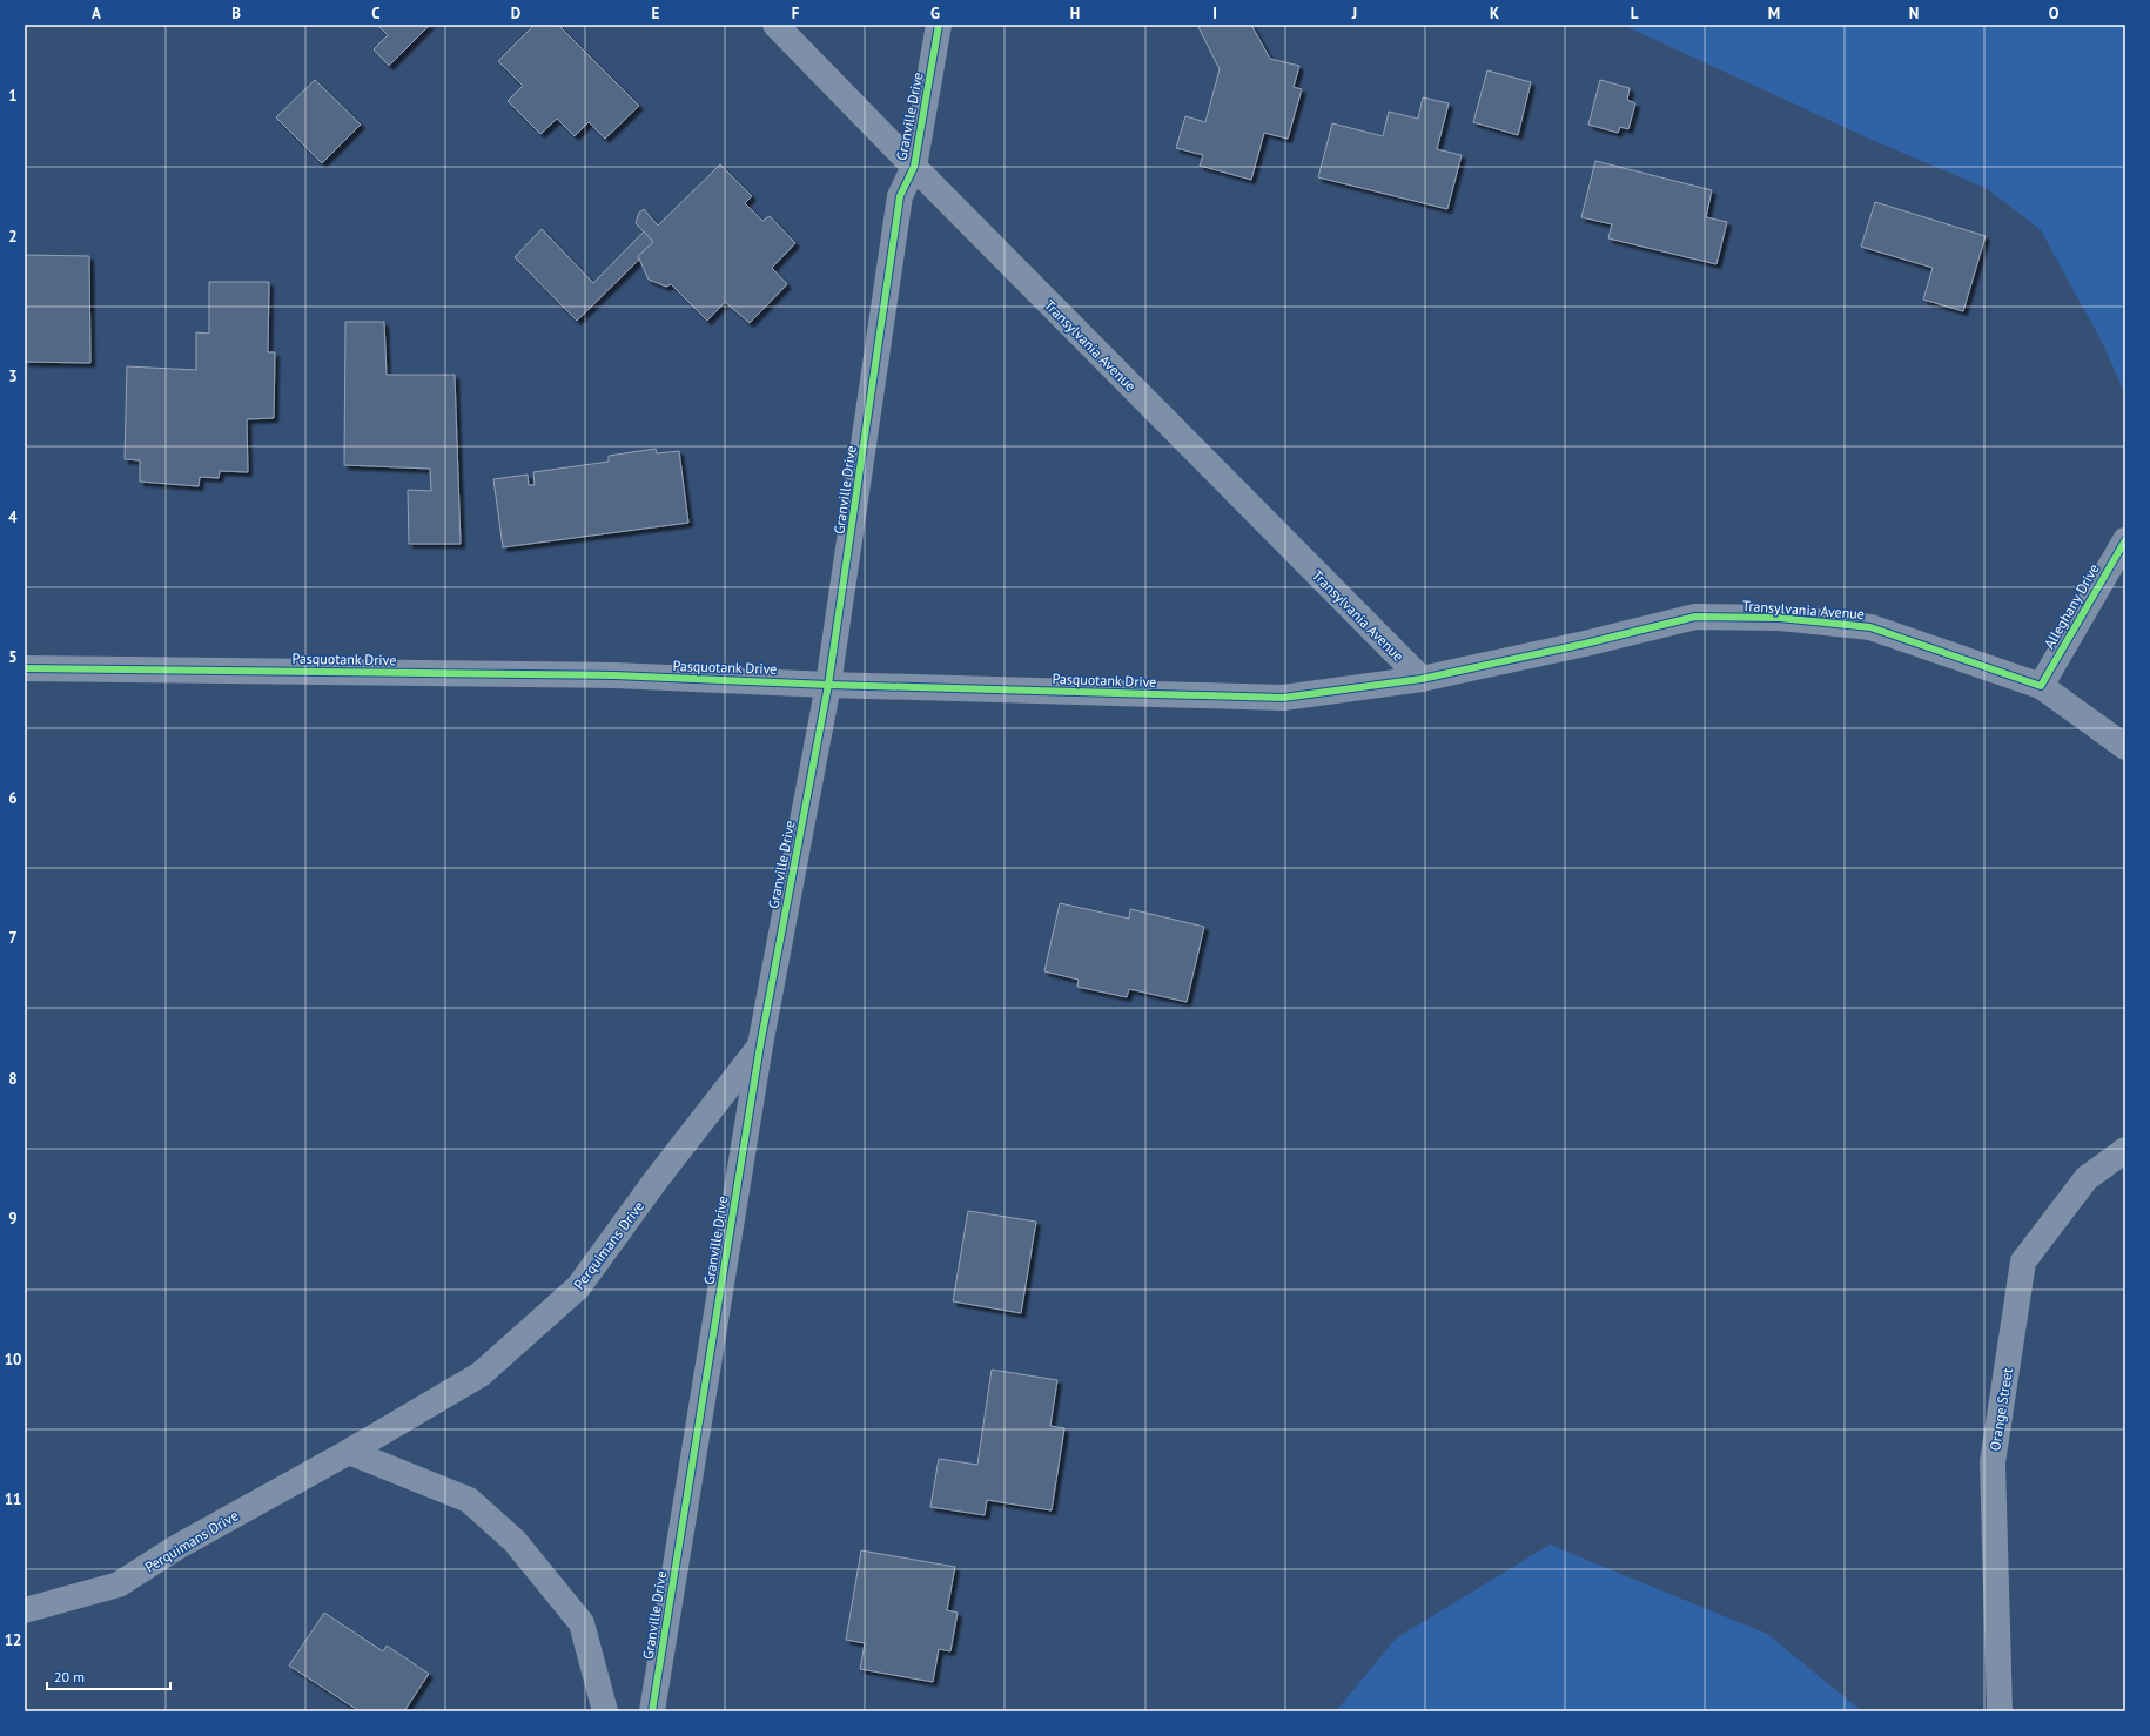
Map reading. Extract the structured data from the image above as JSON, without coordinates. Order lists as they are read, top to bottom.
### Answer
{
  "streets": {
    "street": [
      "Granville Drive",
      "Transylvania Avenue",
      "Alleghany Drive",
      "Pasquotank Drive",
      "Perquimans Drive",
      "Orange Street"
    ]
  },
  "crossings": [
    ["Granville Drive", "Transylvania Avenue"],
    ["Granville Drive", "Pasquotank Drive"],
    ["Granville Drive", "Perquimans Drive"],
    ["Transylvania Avenue", "Alleghany Drive"],
    ["Transylvania Avenue", "Pasquotank Drive"]
  ],
  "scale_bar": "20 m",
  "grid": {
    "columns": [
      "A",
      "B",
      "C",
      "D",
      "E",
      "F",
      "G",
      "H",
      "I",
      "J",
      "K",
      "L",
      "M",
      "N",
      "O"
    ],
    "rows": [
      "1",
      "2",
      "3",
      "4",
      "5",
      "6",
      "7",
      "8",
      "9",
      "10",
      "11",
      "12"
    ]
  }
}
